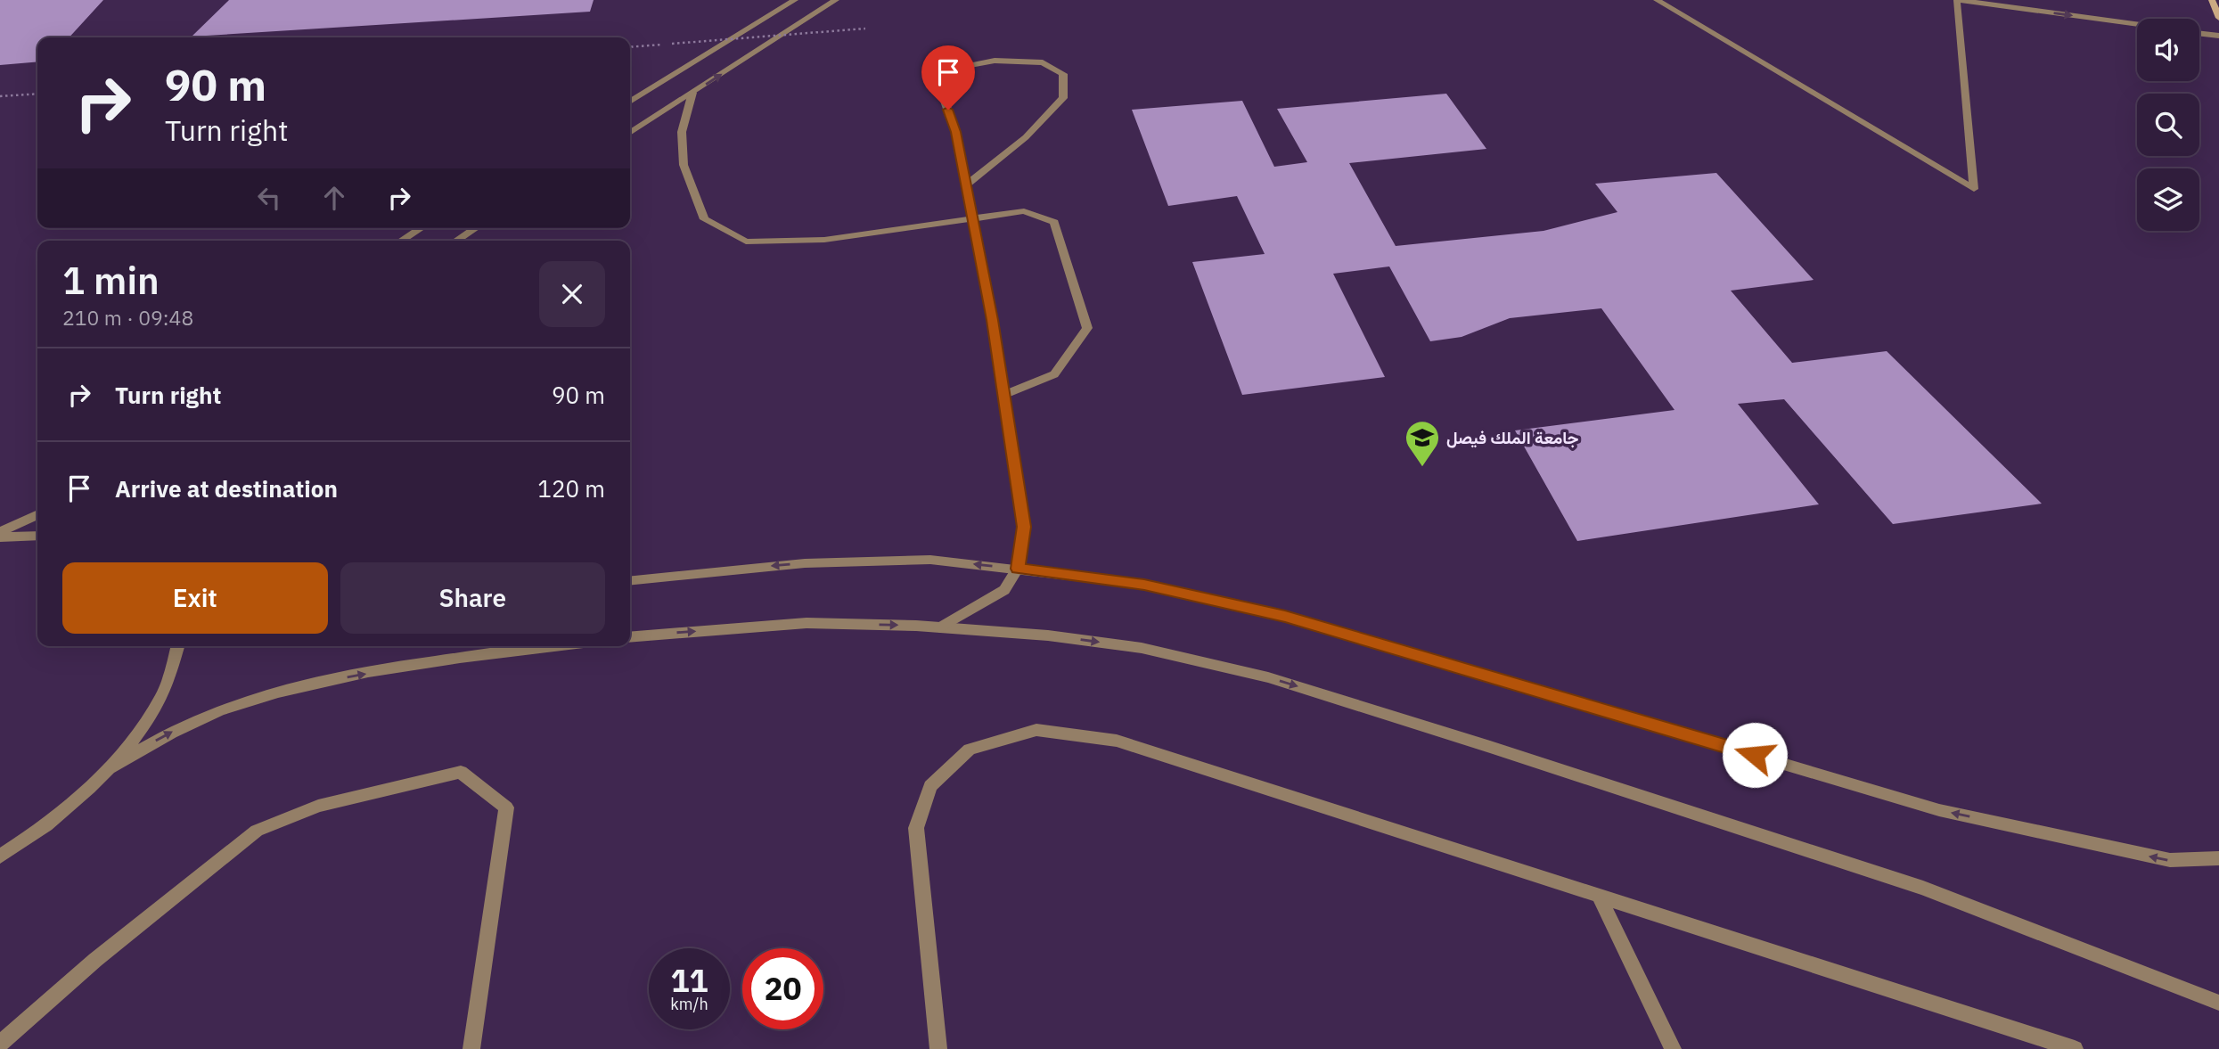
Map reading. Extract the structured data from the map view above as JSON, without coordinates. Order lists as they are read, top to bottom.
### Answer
{
  "places": {
    "school or university": ["جامعة الملك فيصل"]
  },
  "page": {
    "turn": ["90 m", "Turn right"],
    "heading": ["1 min", "210 m · 09:48"],
    "list": [
      {
        "name": "Turn right",
        "value": "90 m"
      },
      {
        "name": "Arrive at destination",
        "value": "120 m"
      }
    ],
    "buttons": ["Exit", "Share"],
    "speed": "11 km/h",
    "limit": "20"
  }
}
